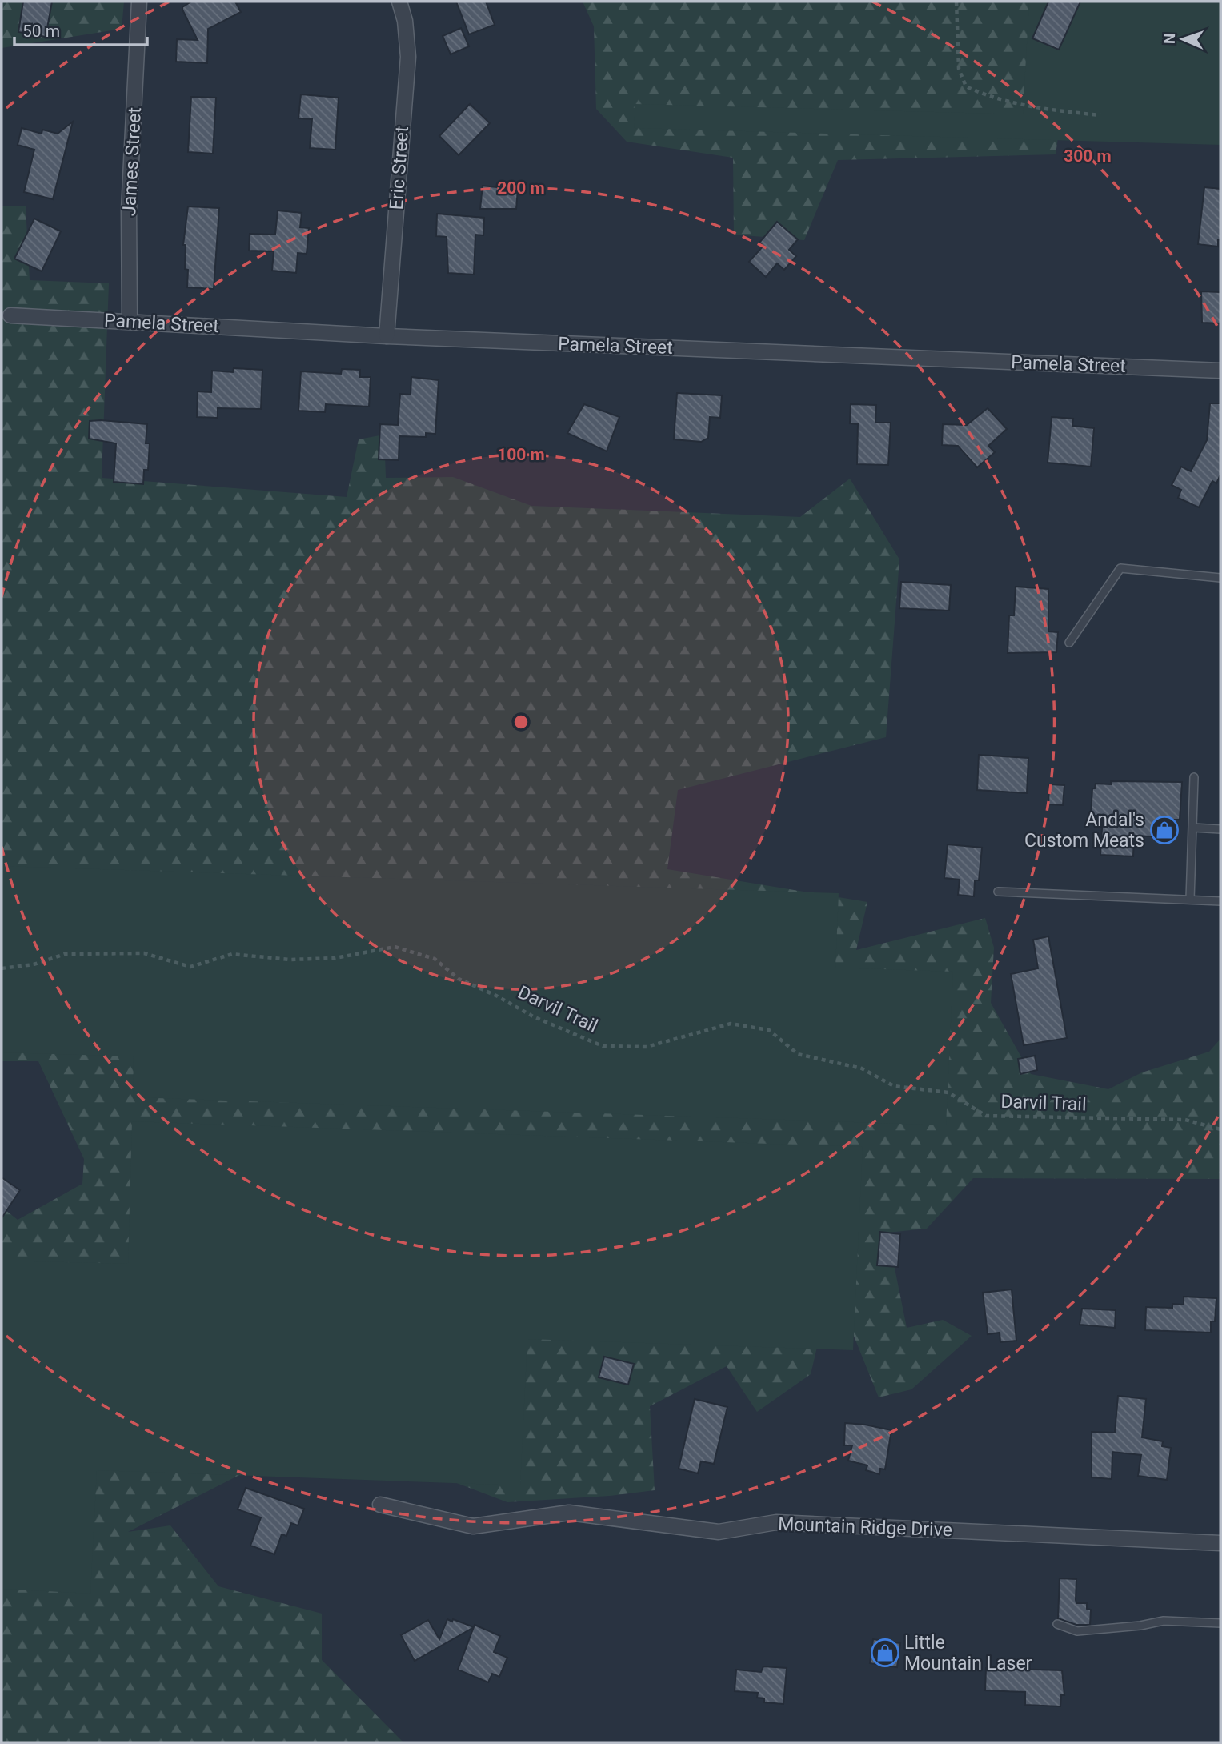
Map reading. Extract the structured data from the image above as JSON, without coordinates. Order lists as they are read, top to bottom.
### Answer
{
  "streets": {
    "street": [
      "James Street",
      "Eric Street",
      "Pamela Street",
      "Mountain Ridge Drive"
    ],
    "path": ["Darvil Trail"]
  },
  "crossings": [
    ["James Street", "Pamela Street"],
    ["Eric Street", "Pamela Street"]
  ],
  "places": {
    "shop": ["Andal's Custom Meats", "Little Mountain Laser"]
  },
  "scale_bar": "50 m",
  "north": "left",
  "rings": ["300 m", "200 m", "100 m"]
}
